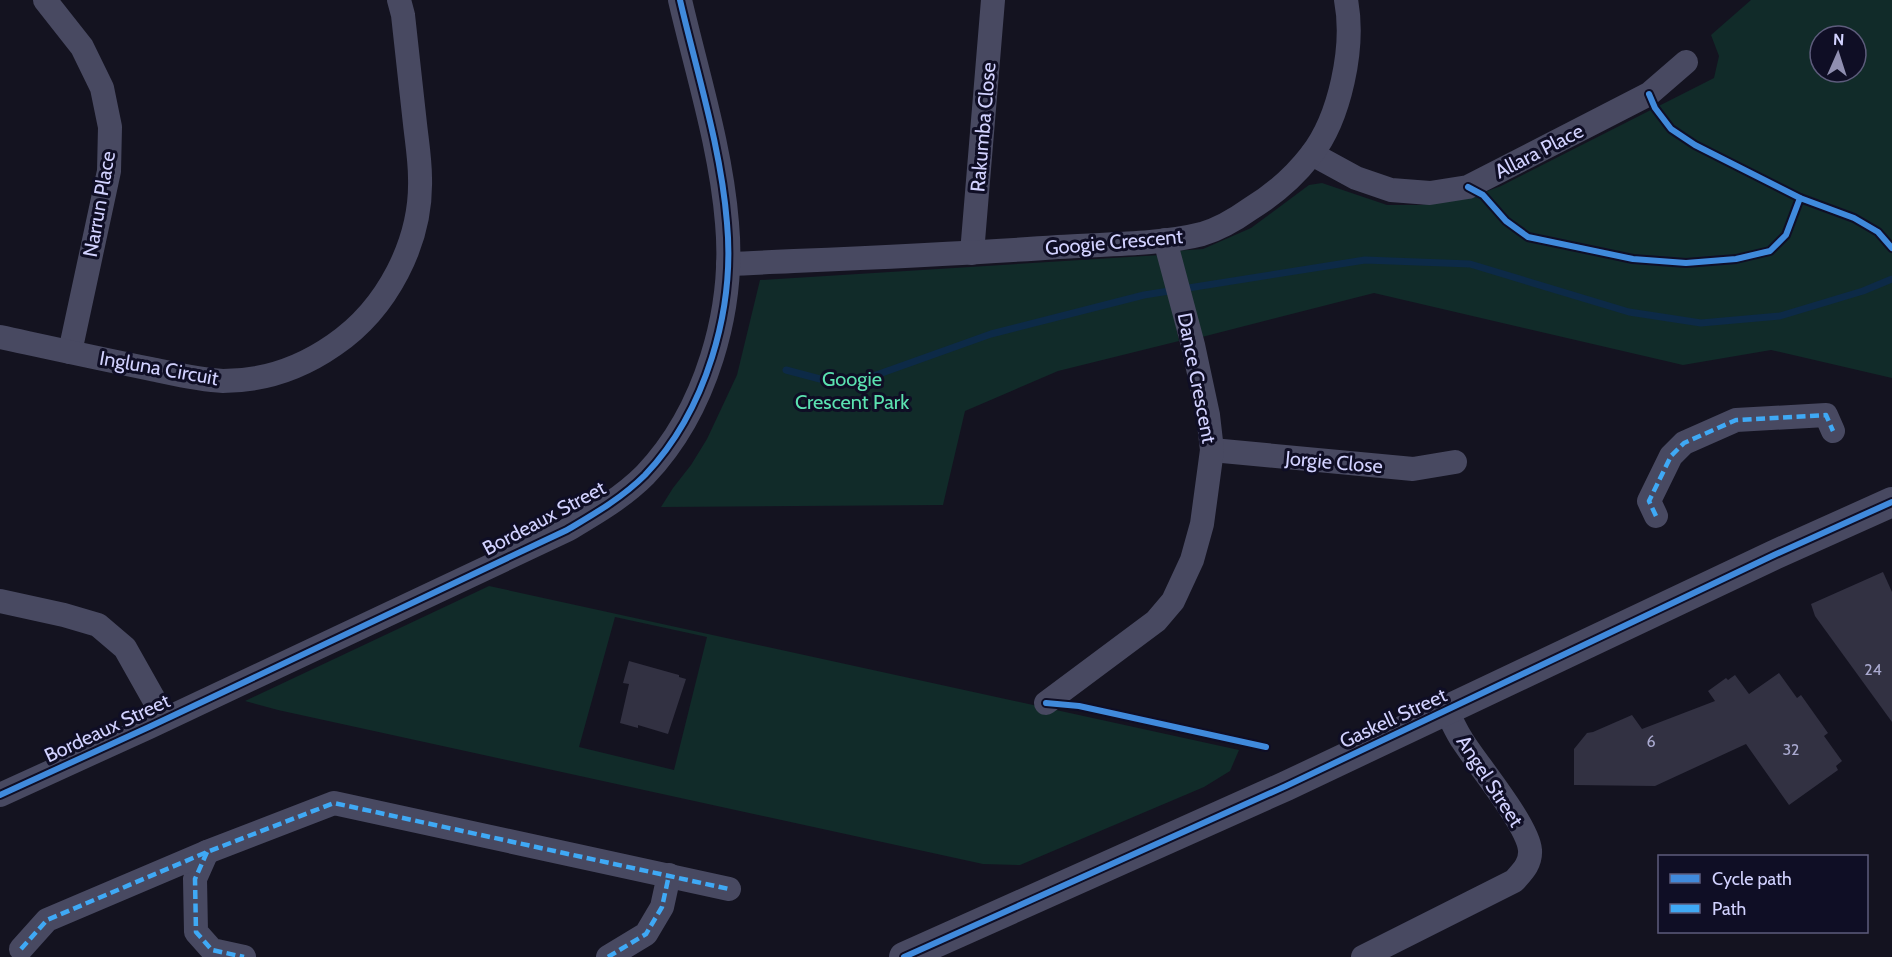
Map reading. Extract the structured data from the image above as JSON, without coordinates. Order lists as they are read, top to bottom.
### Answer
{
  "streets": {
    "street": [
      "Rakumba Close",
      "Allara Place",
      "Narrun Place",
      "Googie Crescent",
      "Ingluna Circuit",
      "Dance Crescent",
      "Jorgie Close",
      "Bordeaux Street",
      "Gaskell Street",
      "Angel Street"
    ]
  },
  "crossings": [
    ["Rakumba Close", "Googie Crescent"],
    ["Allara Place", "Googie Crescent"],
    ["Narrun Place", "Ingluna Circuit"],
    ["Googie Crescent", "Dance Crescent"],
    ["Googie Crescent", "Bordeaux Street"],
    ["Dance Crescent", "Jorgie Close"],
    ["Gaskell Street", "Angel Street"]
  ],
  "parks": ["Googie Crescent Park"],
  "house_numbers": ["24", "6", "32"],
  "legend": ["Cycle path", "Path"],
  "north": "top"
}
